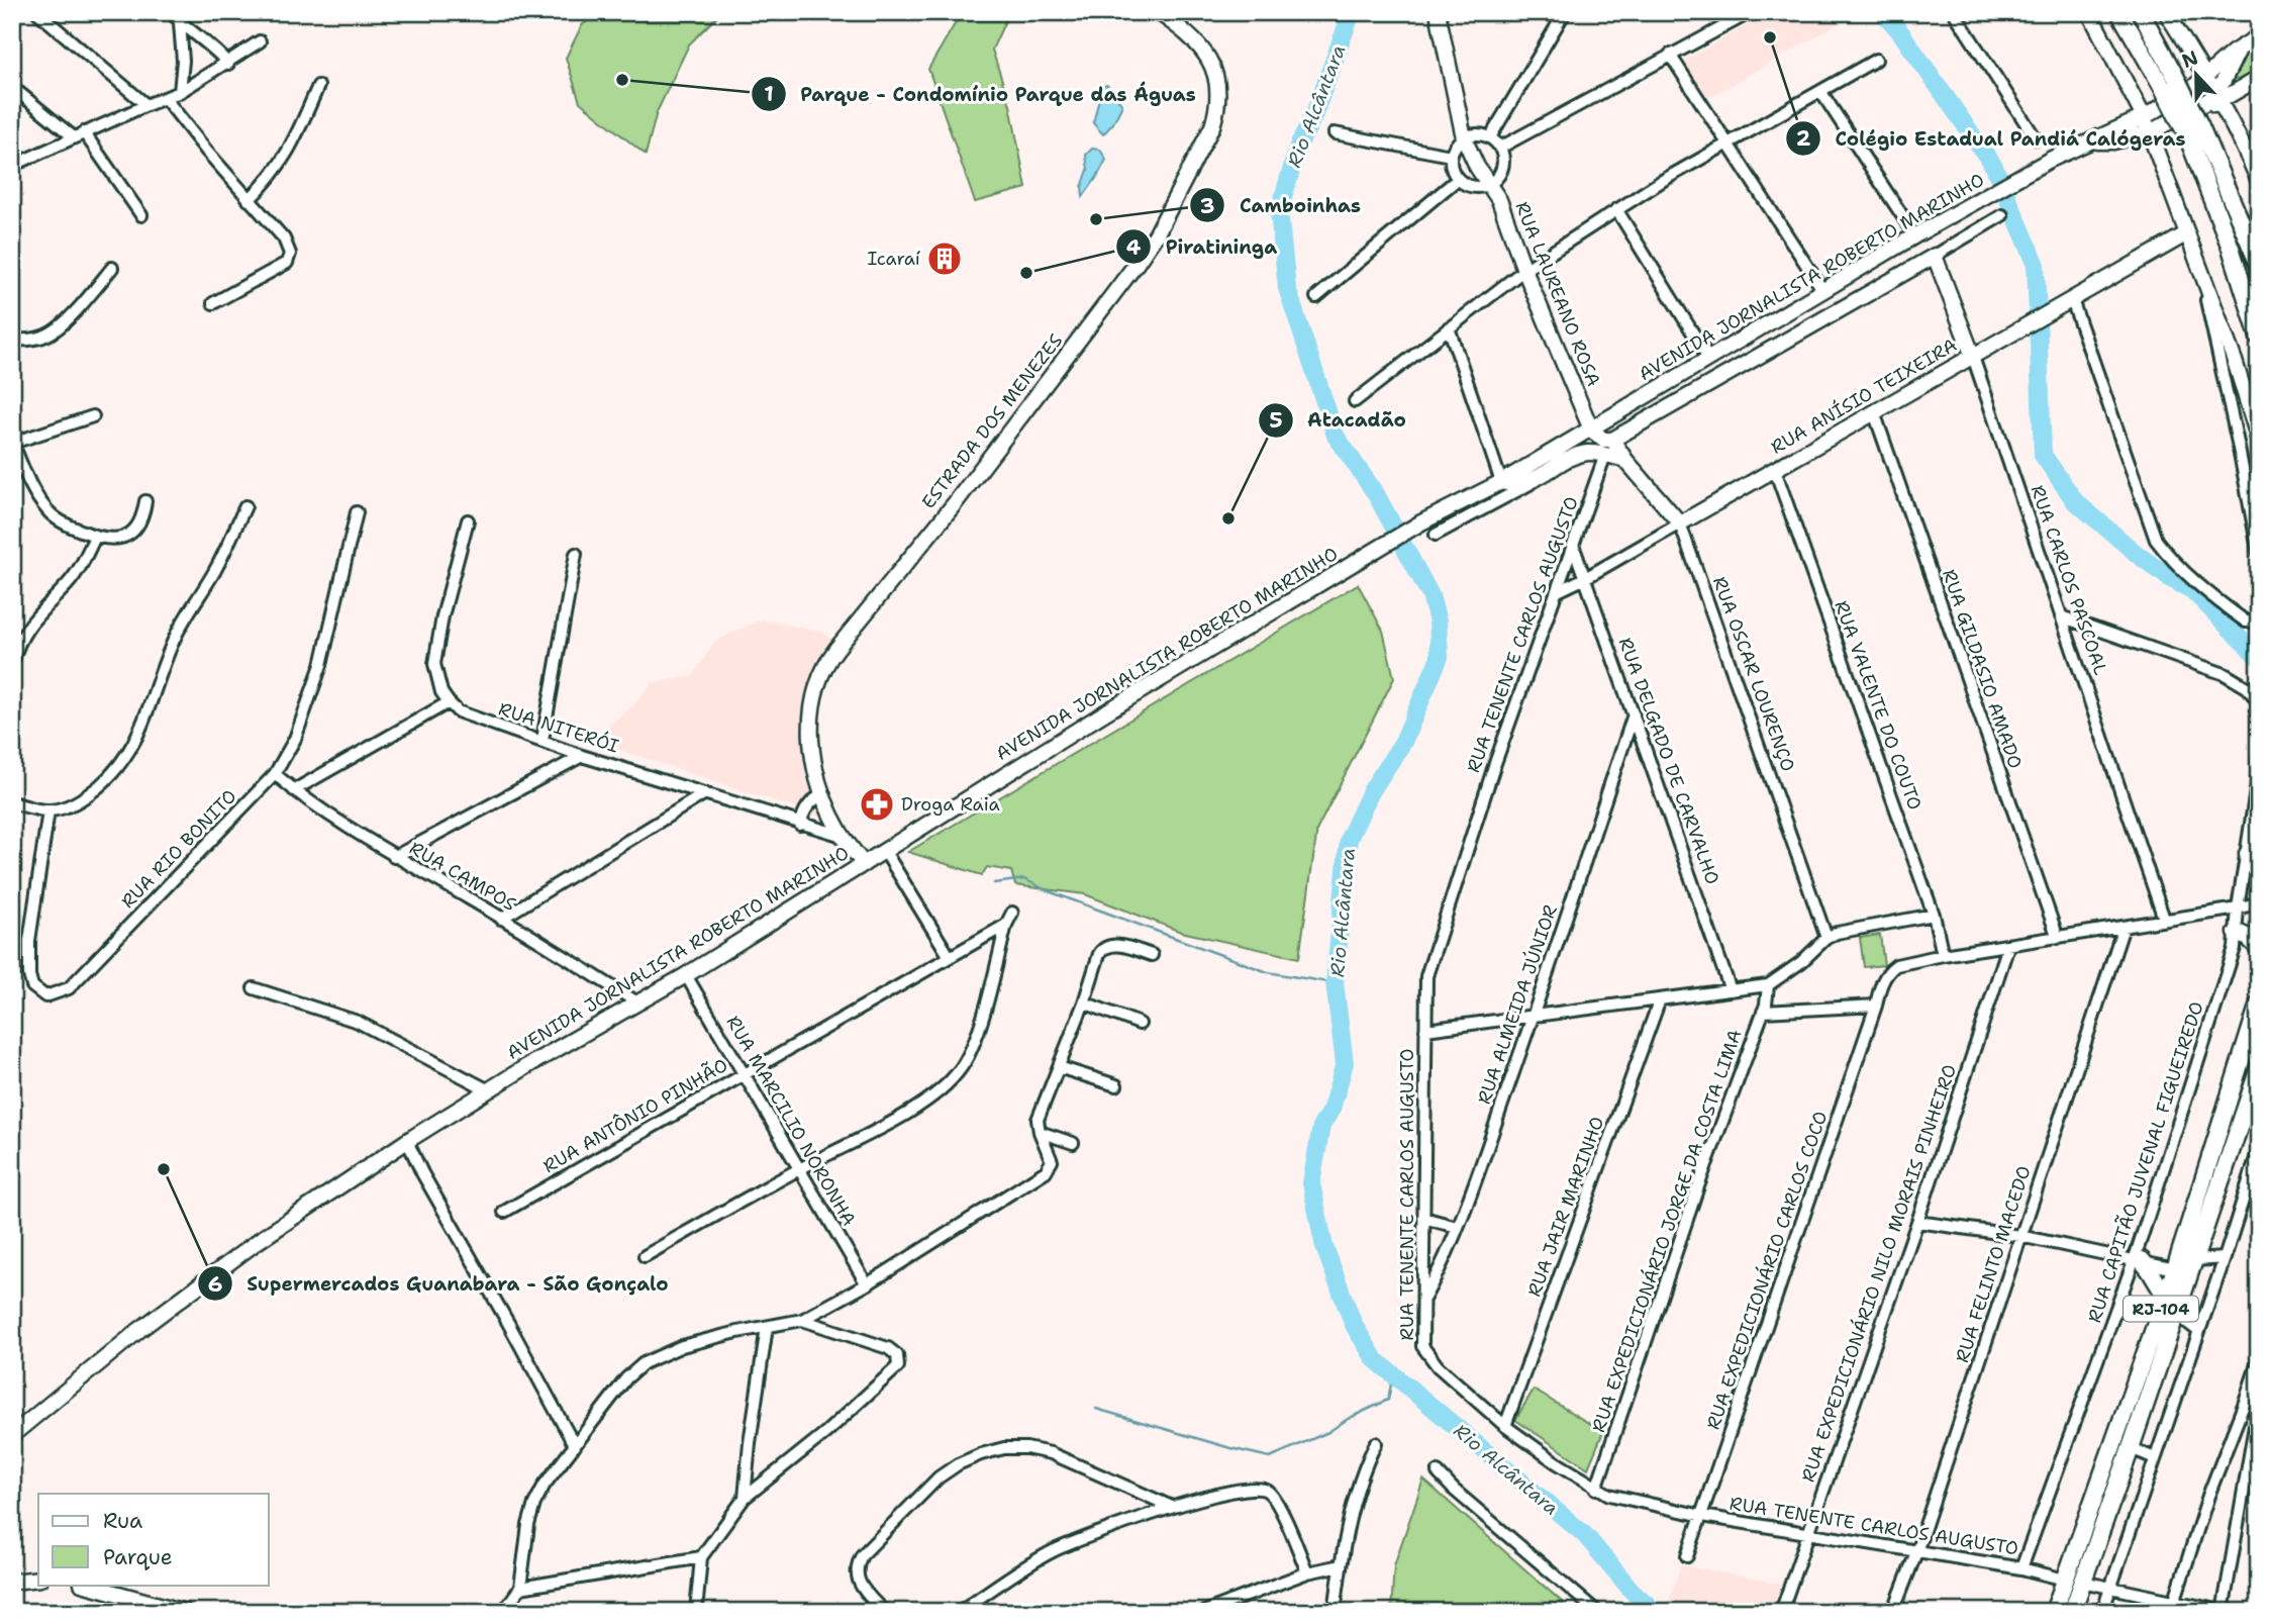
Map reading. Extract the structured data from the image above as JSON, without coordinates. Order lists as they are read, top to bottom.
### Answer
{
  "streets": {
    "highway": ["RJ-104"],
    "main road": [
      "AVENIDA JORNALISTA ROBERTO MARINHO",
      "RUA LAUREANO ROSA",
      "RUA ANÍSIO TEIXEIRA",
      "ESTRADA DOS MENEZES",
      "RUA CARLOS PASCOAL",
      "RUA OSCAR LOURENÇO"
    ],
    "street": [
      "RUA TENENTE CARLOS AUGUSTO",
      "RUA GILDASIO AMADO",
      "RUA VALENTE DO COUTO",
      "RUA NITERÓI",
      "RUA DELGADO DE CARVALHO",
      "RUA RIO BONITO",
      "RUA CAMPOS",
      "RUA ALMEIDA JÚNIOR",
      "RUA ANTÔNIO PINHÃO",
      "RUA MARCILIO NORONHA",
      "RUA CAPITÃO JUVENAL FIGUEIREDO",
      "RUA JAIR MARINHO",
      "RUA EXPEDICIONÁRIO JORGE DA COSTA LIMA",
      "RUA FELINTO MACEDO",
      "RUA EXPEDICIONÁRIO CARLOS COCO",
      "RUA EXPEDICIONÁRIO NILO MORAIS PINHEIRO"
    ]
  },
  "crossings": [
    ["AVENIDA JORNALISTA ROBERTO MARINHO", "RUA LAUREANO ROSA"],
    ["AVENIDA JORNALISTA ROBERTO MARINHO", "ESTRADA DOS MENEZES"],
    ["AVENIDA JORNALISTA ROBERTO MARINHO", "RUA TENENTE CARLOS AUGUSTO"],
    ["AVENIDA JORNALISTA ROBERTO MARINHO", "RUA OSCAR LOURENÇO"],
    ["AVENIDA JORNALISTA ROBERTO MARINHO", "RUA CAMPOS"],
    ["AVENIDA JORNALISTA ROBERTO MARINHO", "RUA MARCILIO NORONHA"],
    ["RUA ANÍSIO TEIXEIRA", "RUA CARLOS PASCOAL"],
    ["RUA ANÍSIO TEIXEIRA", "RUA TENENTE CARLOS AUGUSTO"],
    ["RUA ANÍSIO TEIXEIRA", "RUA GILDASIO AMADO"],
    ["RUA ANÍSIO TEIXEIRA", "RUA OSCAR LOURENÇO"],
    ["RUA ANÍSIO TEIXEIRA", "RUA VALENTE DO COUTO"],
    ["RUA ANÍSIO TEIXEIRA", "RUA DELGADO DE CARVALHO"],
    ["ESTRADA DOS MENEZES", "RUA NITERÓI"],
    ["RUA CARLOS PASCOAL", "RUA EXPEDICIONÁRIO CARLOS COCO"],
    ["RUA TENENTE CARLOS AUGUSTO", "RUA DELGADO DE CARVALHO"],
    ["RUA TENENTE CARLOS AUGUSTO", "RUA ALMEIDA JÚNIOR"],
    ["RUA TENENTE CARLOS AUGUSTO", "RUA CAPITÃO JUVENAL FIGUEIREDO"],
    ["RUA TENENTE CARLOS AUGUSTO", "RUA JAIR MARINHO"],
    ["RUA TENENTE CARLOS AUGUSTO", "RUA EXPEDICIONÁRIO JORGE DA COSTA LIMA"],
    ["RUA TENENTE CARLOS AUGUSTO", "RUA FELINTO MACEDO"],
    ["RUA TENENTE CARLOS AUGUSTO", "RUA EXPEDICIONÁRIO CARLOS COCO"],
    ["RUA TENENTE CARLOS AUGUSTO", "RUA EXPEDICIONÁRIO NILO MORAIS PINHEIRO"],
    ["RUA TENENTE CARLOS AUGUSTO", "RJ-104"],
    ["RUA GILDASIO AMADO", "RUA EXPEDICIONÁRIO CARLOS COCO"],
    ["RUA VALENTE DO COUTO", "RUA EXPEDICIONÁRIO CARLOS COCO"],
    ["RUA DELGADO DE CARVALHO", "RUA ALMEIDA JÚNIOR"],
    ["RUA RIO BONITO", "RUA CAMPOS"],
    ["RUA ANTÔNIO PINHÃO", "RUA MARCILIO NORONHA"],
    ["RUA CAPITÃO JUVENAL FIGUEIREDO", "RUA EXPEDICIONÁRIO CARLOS COCO"],
    ["RUA FELINTO MACEDO", "RUA EXPEDICIONÁRIO CARLOS COCO"],
    ["RUA EXPEDICIONÁRIO CARLOS COCO", "RUA EXPEDICIONÁRIO NILO MORAIS PINHEIRO"]
  ],
  "water": ["Rio Alcântara"],
  "places": {
    "other": [
      "Colégio Estadual Pandiá Calógeras",
      "Parque - Condomínio Parque das Águas",
      "Camboinhas",
      "Piratininga",
      "Atacadão",
      "Supermercados Guanabara - São Gonçalo"
    ],
    "building": ["Icaraí"],
    "pharmacy": ["Droga Raia"]
  },
  "legend": ["Rua", "Parque"],
  "north": "top"
}
